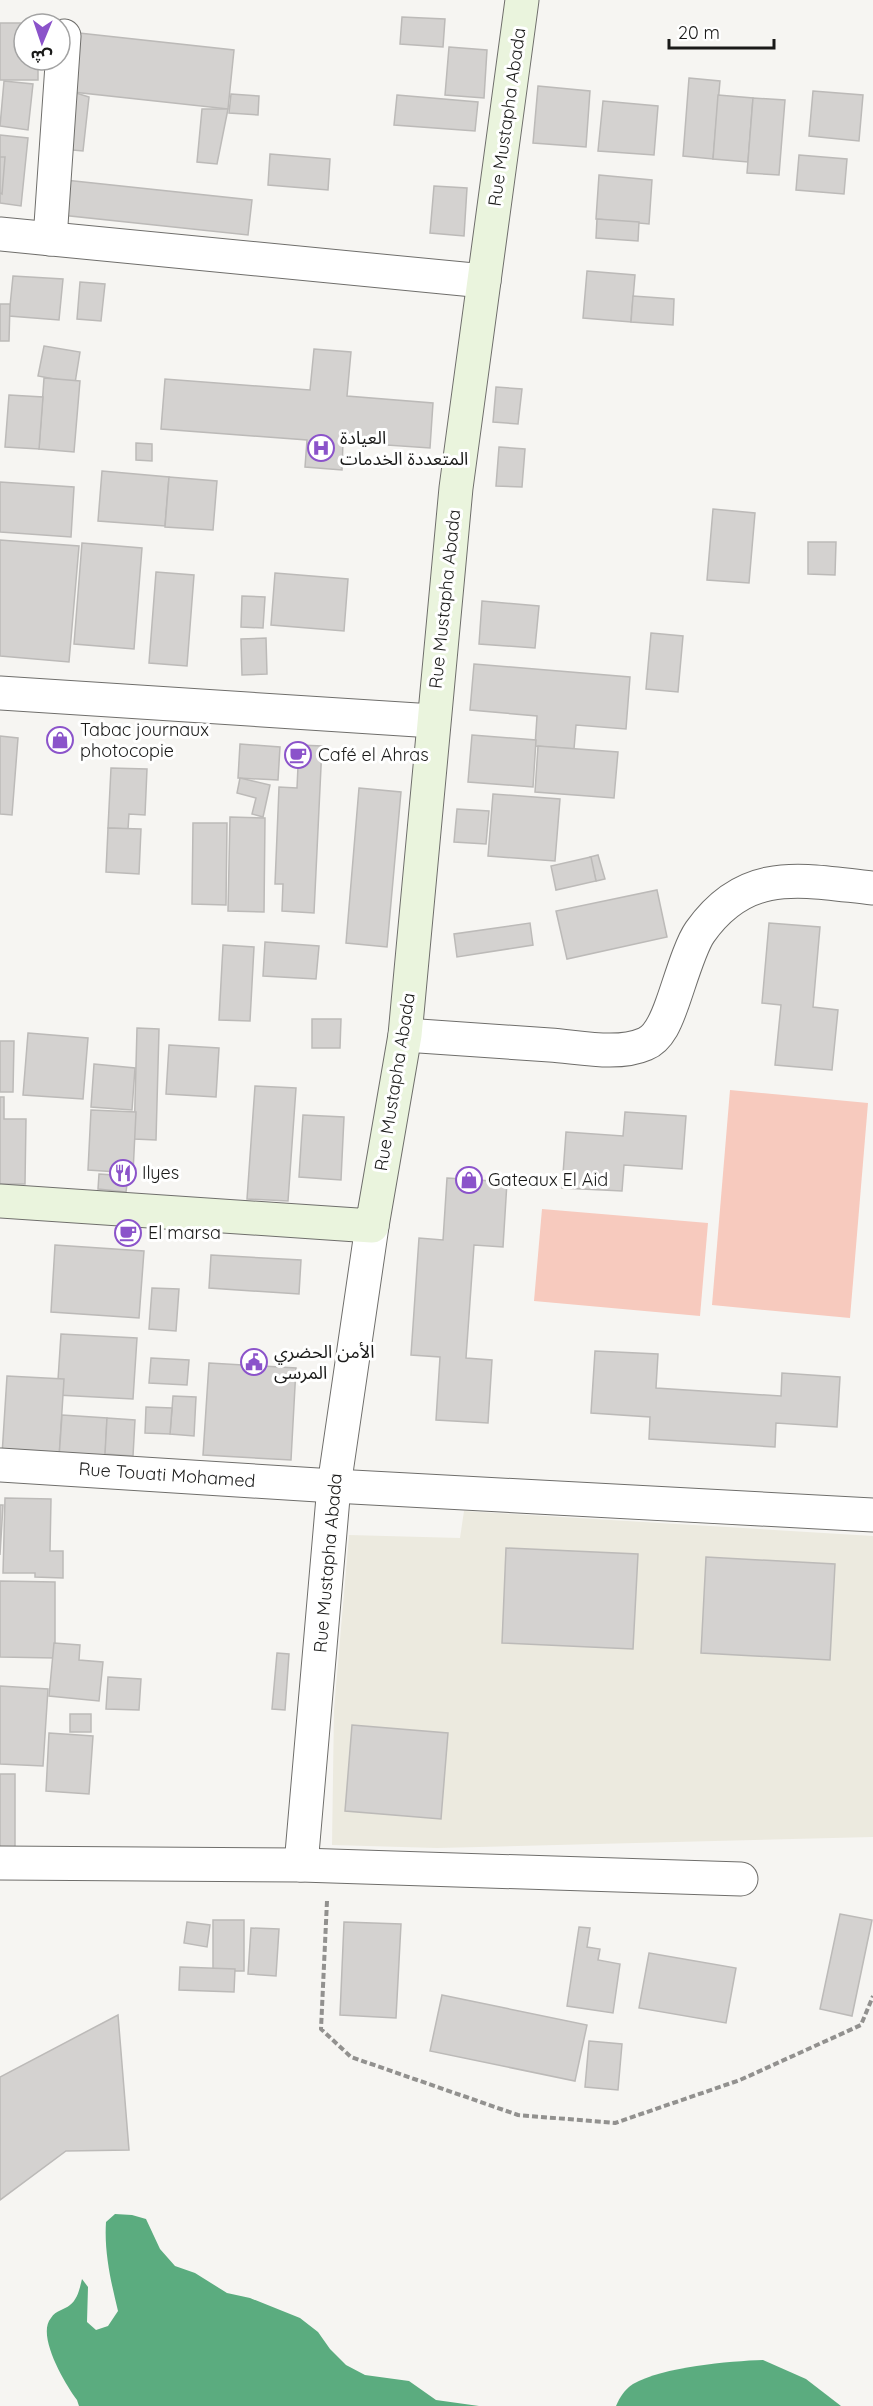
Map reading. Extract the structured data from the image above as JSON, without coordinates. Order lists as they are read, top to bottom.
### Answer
{
  "streets": {
    "main road": ["Rue Mustapha Abada"],
    "street": ["Rue Touati Mohamed"]
  },
  "crossings": [
    ["Rue Mustapha Abada", "Rue Touati Mohamed"]
  ],
  "places": {
    "hospital": ["العيادة المتعددة الخدمات"],
    "shop": ["Tabac journaux photocopie", "Gateaux El Aid"],
    "cafe": ["Café el Ahras", "El marsa"],
    "restaurant": ["Ilyes"],
    "public building": ["الأمن الحضري المرسى"]
  },
  "scale_bar": "20 m",
  "north": "bottom"
}
